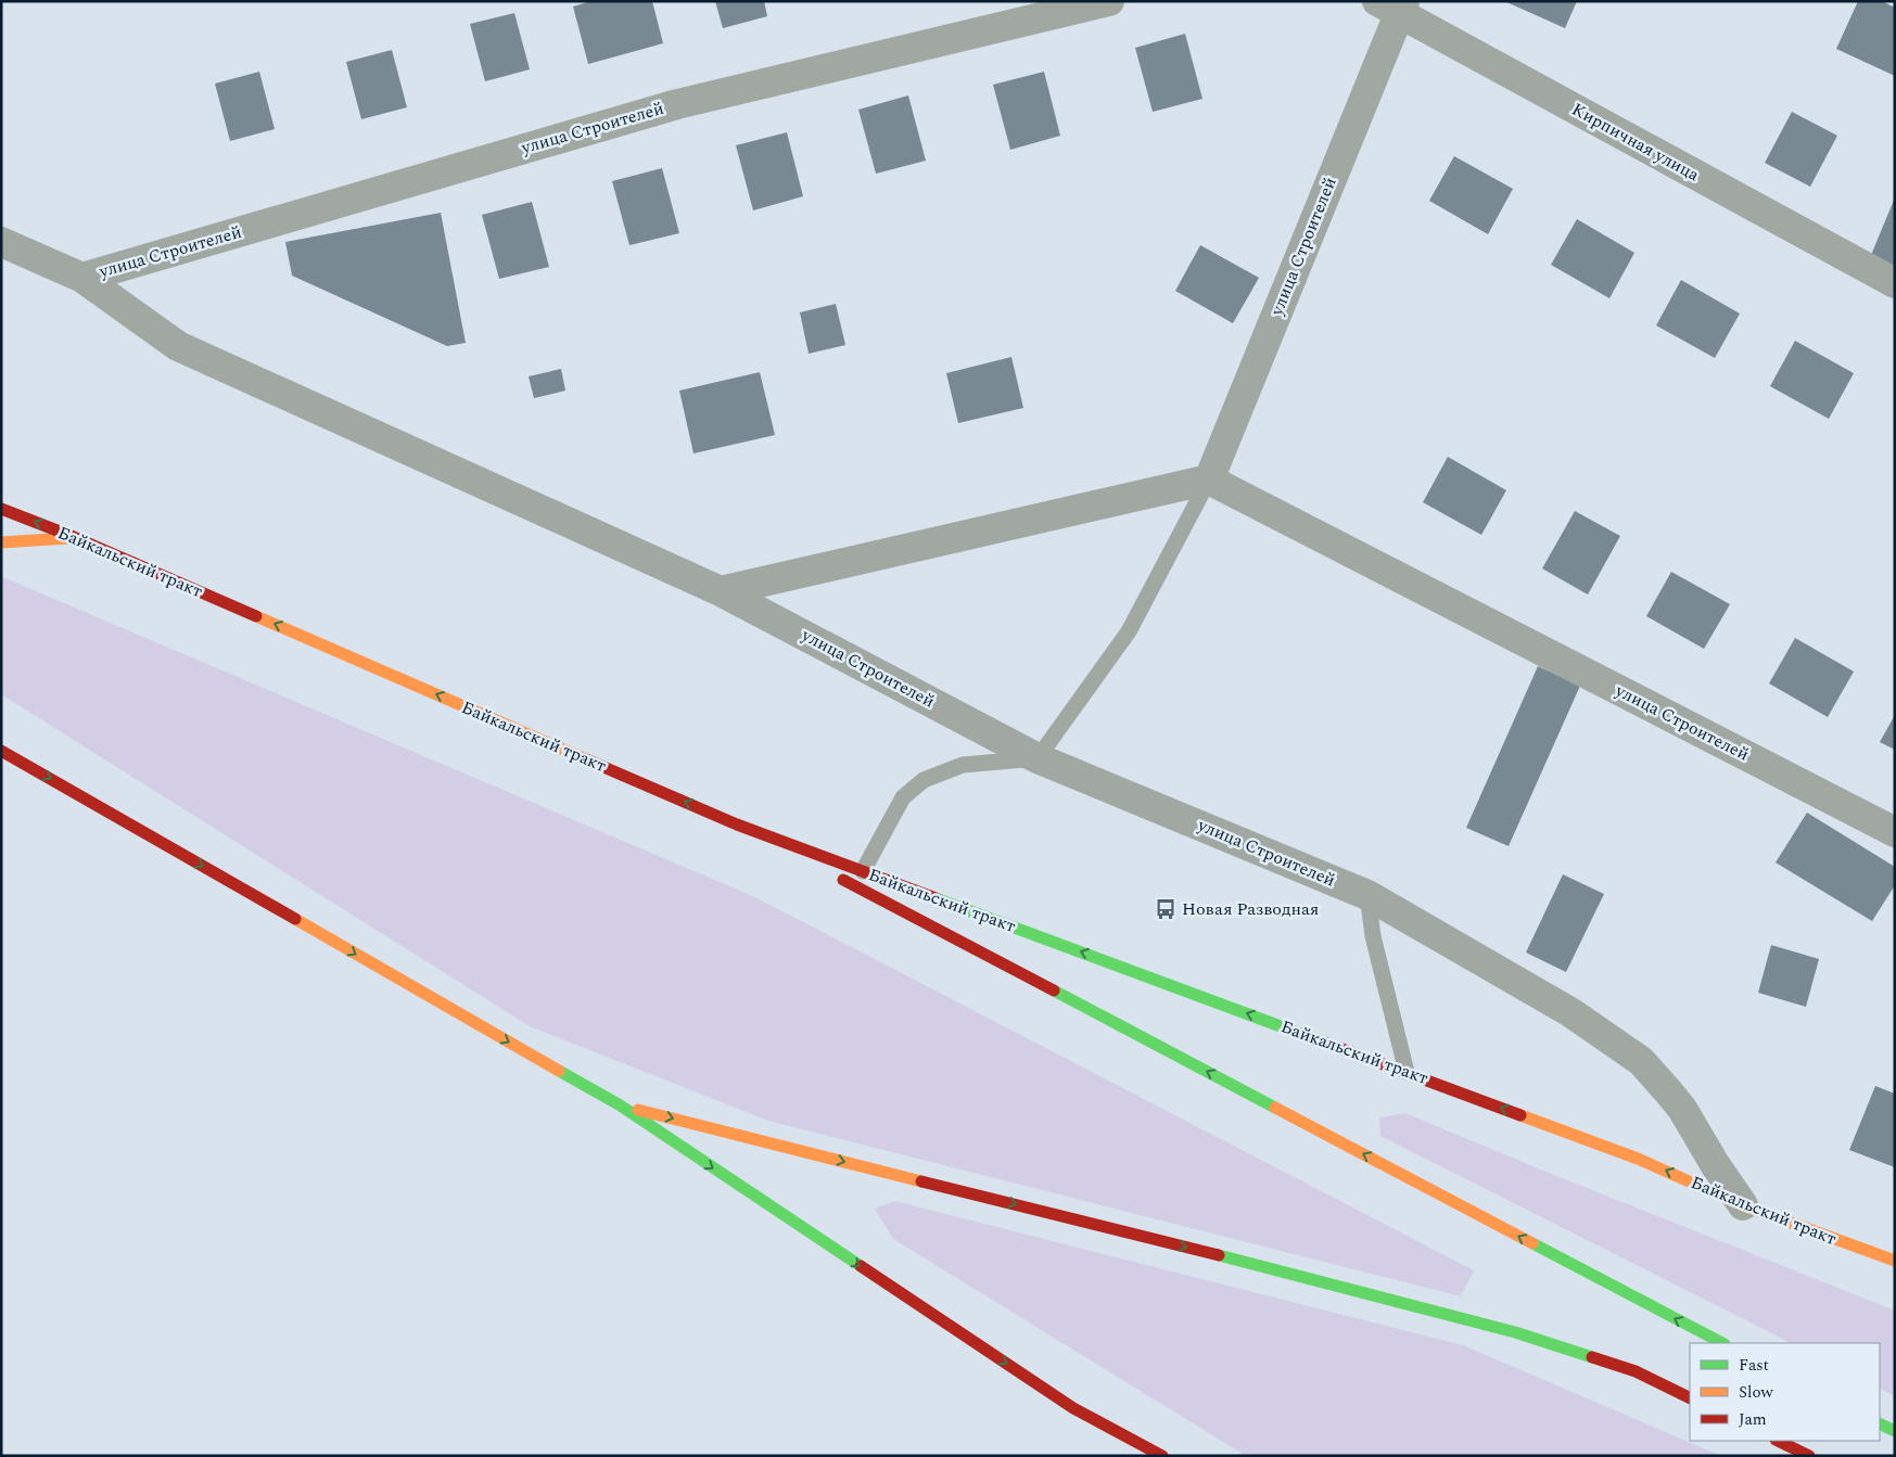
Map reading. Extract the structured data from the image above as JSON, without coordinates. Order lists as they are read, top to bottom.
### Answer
{
  "streets": {
    "main road": ["Байкальский тракт"],
    "street": ["улица Строителей", "Кирпичная улица"]
  },
  "crossings": [
    ["улица Строителей", "Кирпичная улица"],
    ["улица Строителей", "Байкальский тракт"]
  ],
  "places": {
    "bus stop": ["Новая Разводная"]
  },
  "legend": ["Fast", "Slow", "Jam"]
}
